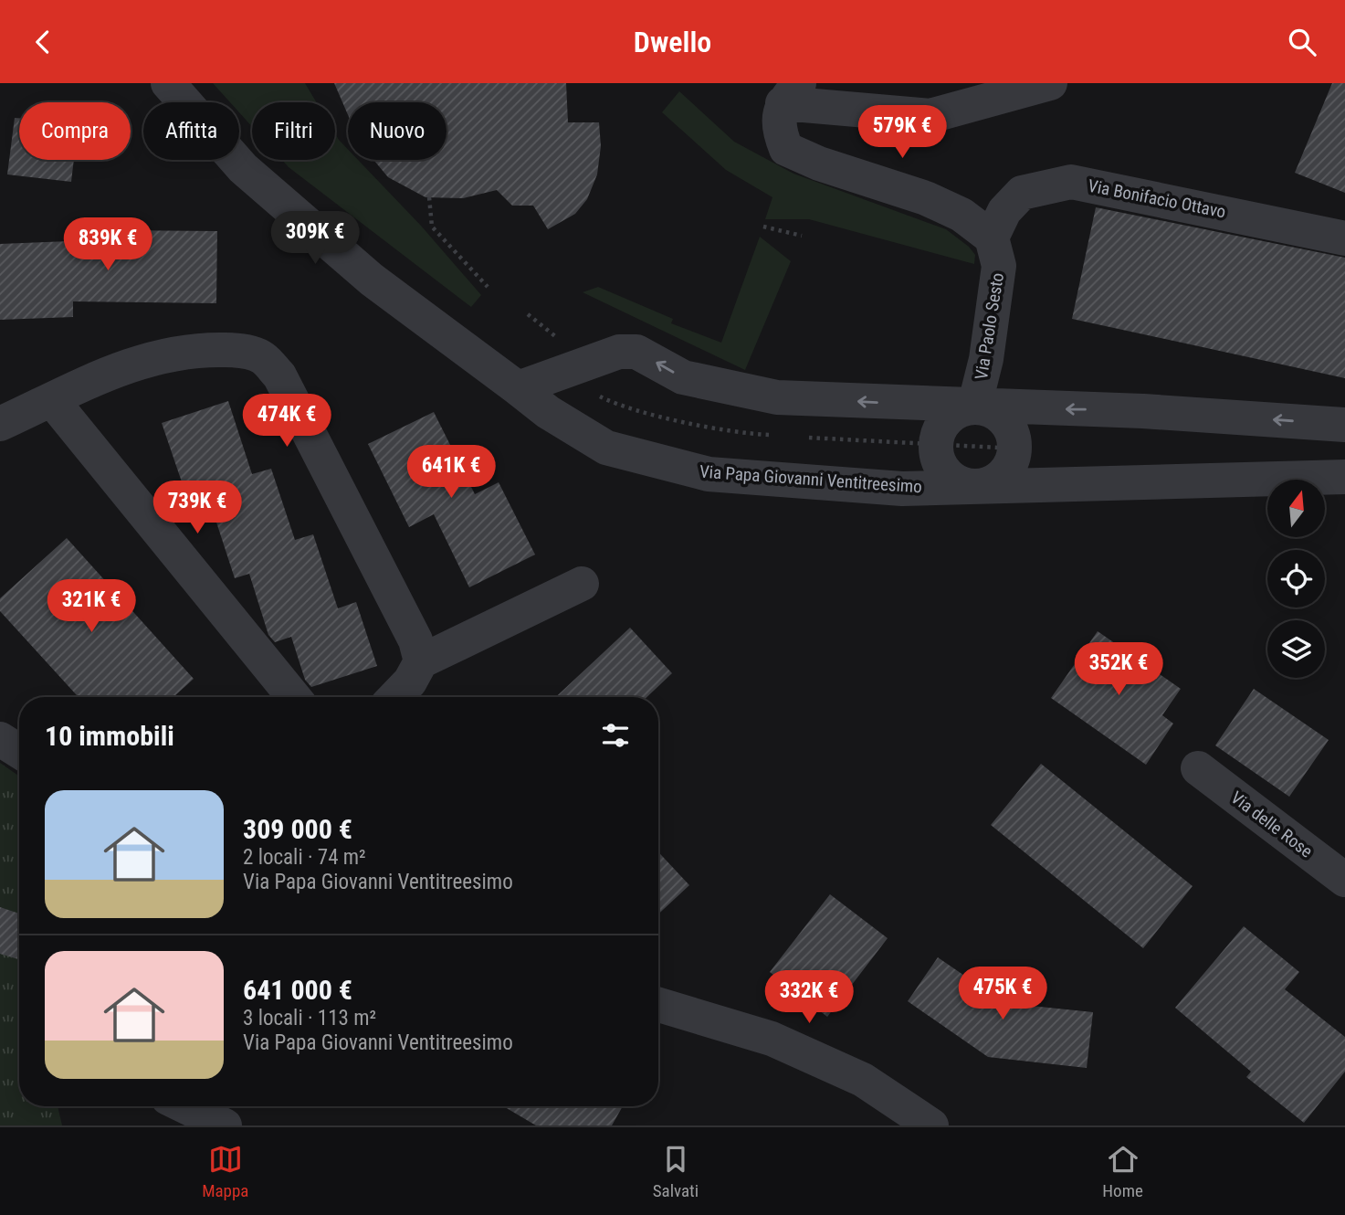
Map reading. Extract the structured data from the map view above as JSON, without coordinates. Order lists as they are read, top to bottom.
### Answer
{
  "streets": {
    "street": [
      "Via Bonifacio Ottavo",
      "Via Paolo Sesto",
      "Via Papa Giovanni Ventitreesimo",
      "Via delle Rose"
    ]
  },
  "crossings": [
    ["Via Bonifacio Ottavo", "Via Paolo Sesto"],
    ["Via Paolo Sesto", "Via Papa Giovanni Ventitreesimo"]
  ],
  "north": "top",
  "page": {
    "header": "Dwello",
    "chip": [
      "Compra",
      "Affitta",
      "Filtri",
      "Nuovo"
    ],
    "price": [
      "579K €",
      "309K €",
      "839K €",
      "474K €",
      "641K €",
      "739K €",
      "321K €",
      "352K €",
      "475K €",
      "332K €"
    ],
    "heading": "10 immobili",
    "list": [
      {
        "name": "309 000 €",
        "note": "2 locali · 74 m² · Via Papa Giovanni Ventitreesimo"
      },
      {
        "name": "641 000 €",
        "note": "3 locali · 113 m² · Via Papa Giovanni Ventitreesimo"
      }
    ],
    "tabs": ["Mappa", "Salvati", "Home"]
  }
}
